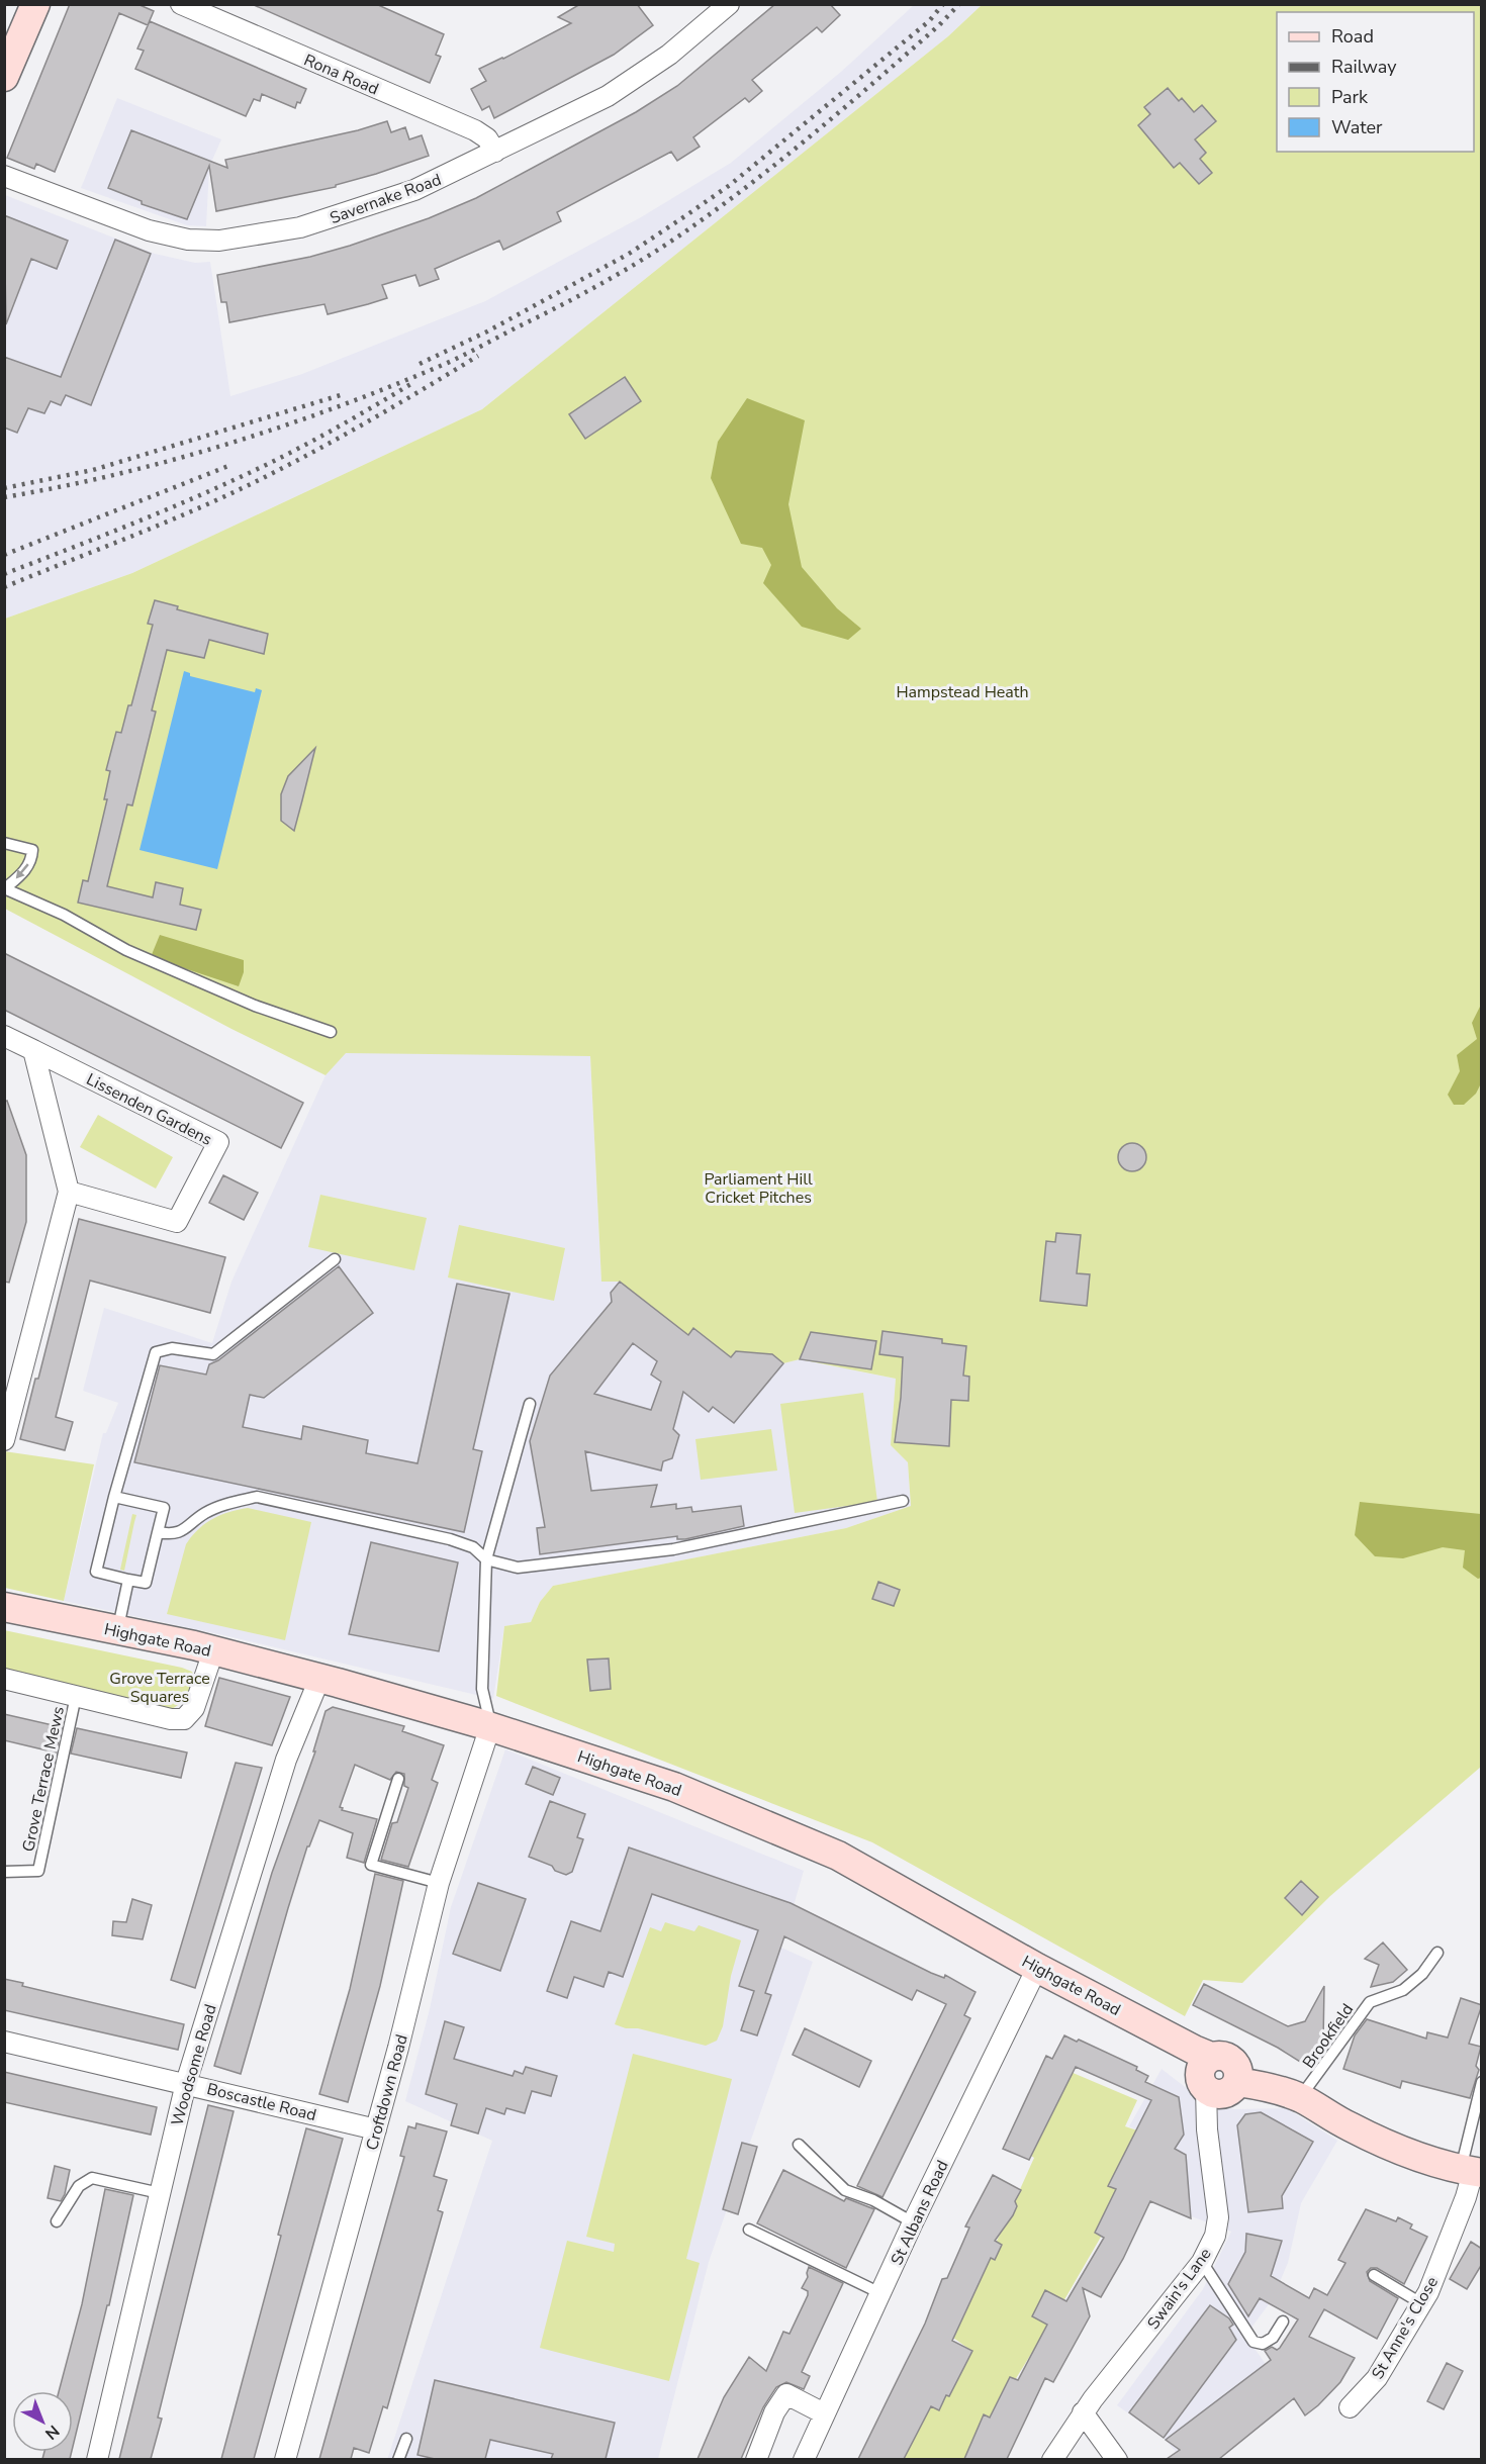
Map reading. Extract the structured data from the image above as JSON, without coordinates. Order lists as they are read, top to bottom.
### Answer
{
  "streets": {
    "street": [
      "Rona Road",
      "Savernake Road",
      "Lissenden Gardens",
      "Highgate Road",
      "Woodsome Road",
      "Croftdown Road",
      "Boscastle Road",
      "St Albans Road",
      "Swain's Lane",
      "St Anne's Close"
    ],
    "lane": ["Grove Terrace Mews", "Brookfield"]
  },
  "crossings": [
    ["Rona Road", "Savernake Road"],
    ["Highgate Road", "Woodsome Road"],
    ["Highgate Road", "Croftdown Road"],
    ["Highgate Road", "St Albans Road"],
    ["Highgate Road", "Swain's Lane"],
    ["Woodsome Road", "Boscastle Road"],
    ["Croftdown Road", "Boscastle Road"]
  ],
  "parks": ["Hampstead Heath", "Parliament Hill Cricket Pitches", "Grove Terrace Squares"],
  "legend": [
    "Road",
    "Railway",
    "Park",
    "Water"
  ],
  "north": "bottom right"
}
